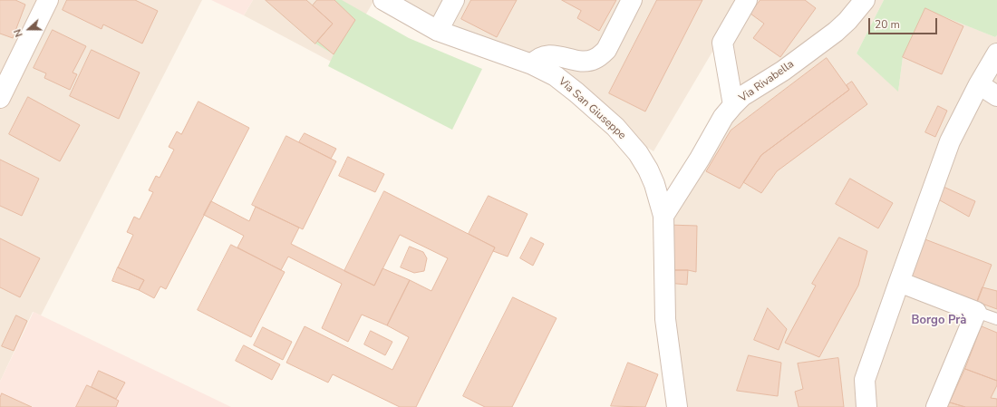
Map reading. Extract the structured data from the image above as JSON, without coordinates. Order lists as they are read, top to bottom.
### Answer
{
  "streets": {
    "street": ["Via Rivabella", "Via San Giuseppe"]
  },
  "crossings": [
    ["Via Rivabella", "Via San Giuseppe"]
  ],
  "districts": ["Borgo Prà"],
  "scale_bar": "20 m",
  "north": "left"
}
